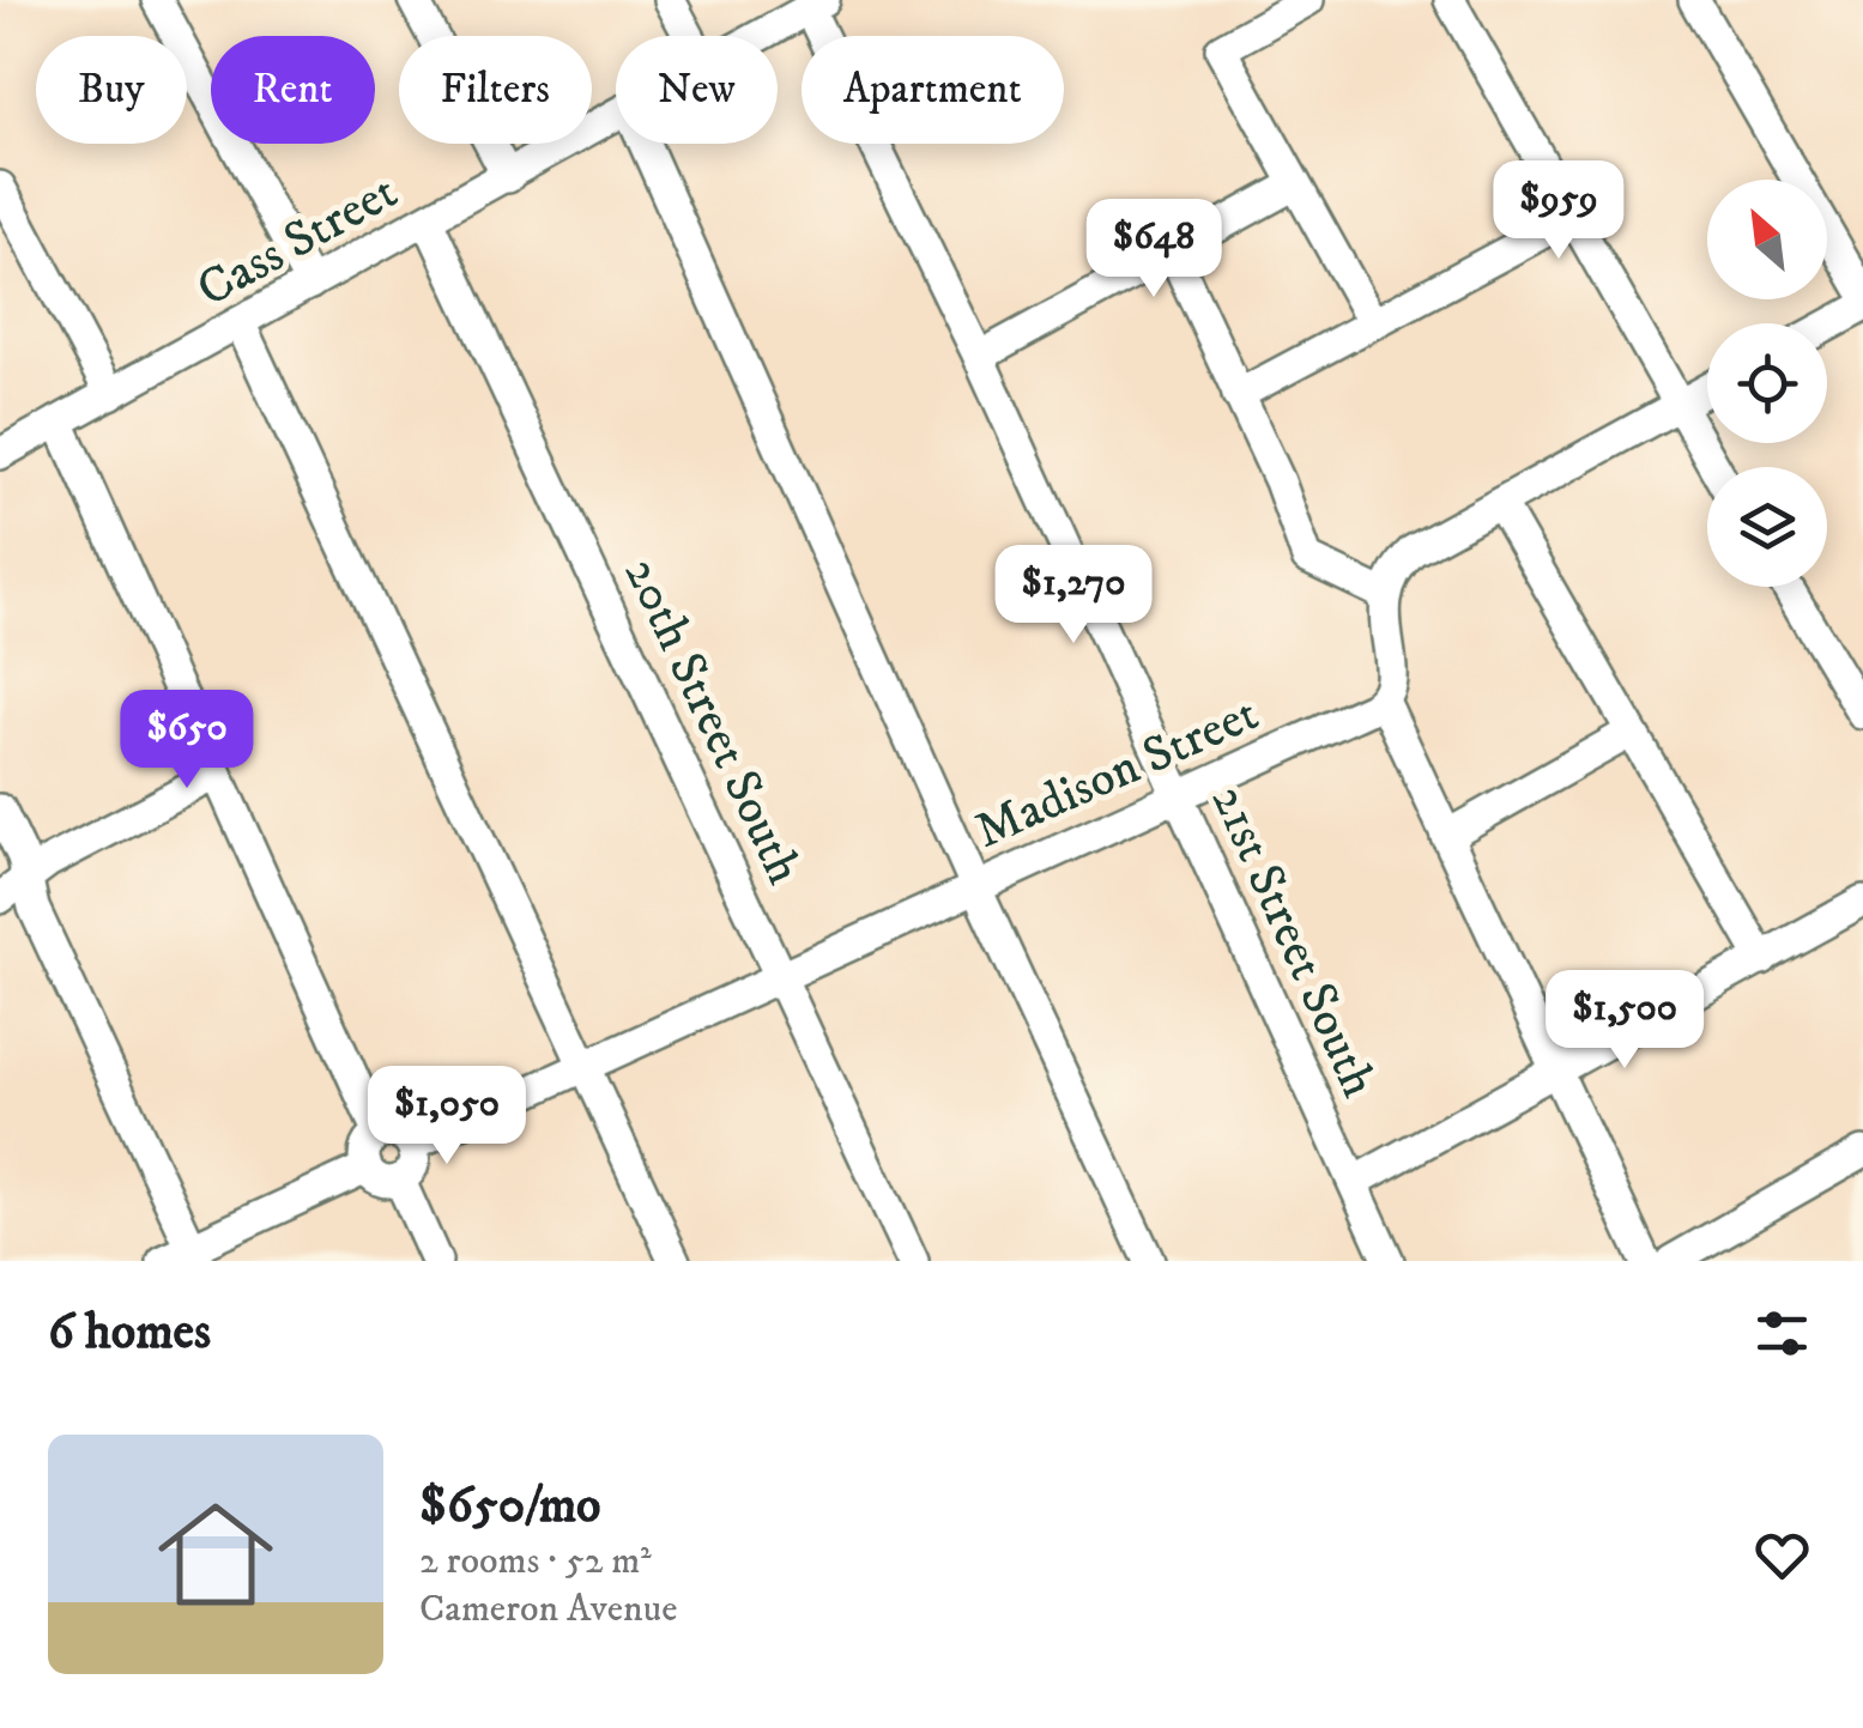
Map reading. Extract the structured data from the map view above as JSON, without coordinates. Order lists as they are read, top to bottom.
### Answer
{
  "streets": {
    "street": [
      "Cass Street",
      "20th Street South",
      "Madison Street",
      "21st Street South"
    ]
  },
  "crossings": [
    ["Cass Street", "20th Street South"],
    ["Cass Street", "21st Street South"],
    ["20th Street South", "Madison Street"],
    ["Madison Street", "21st Street South"]
  ],
  "north": "top left",
  "page": {
    "chip": [
      "Buy",
      "Rent",
      "Filters",
      "New",
      "Apartment"
    ],
    "price": [
      "$959",
      "$648",
      "$1,270",
      "$650",
      "$1,500",
      "$1,050"
    ],
    "heading": "6 homes",
    "list": [
      {
        "name": "$650/mo",
        "note": "2 rooms · 52 m² · Cameron Avenue"
      }
    ]
  }
}
